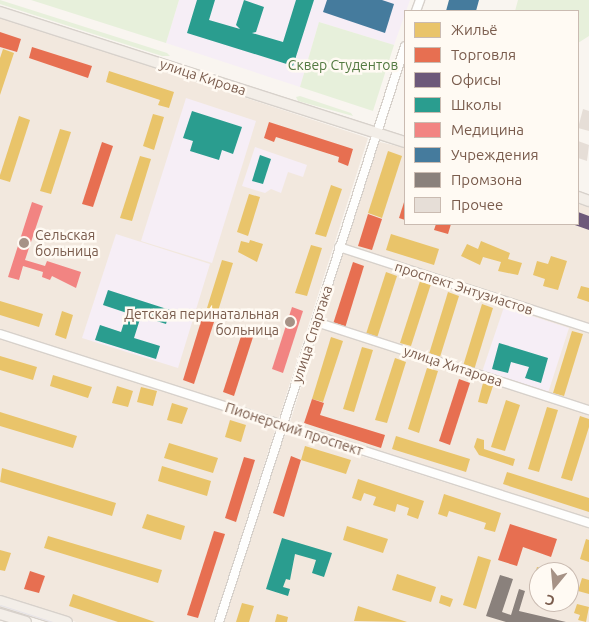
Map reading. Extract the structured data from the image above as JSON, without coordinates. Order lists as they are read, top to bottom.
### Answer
{
  "streets": {
    "main road": ["улица Кирова"],
    "street": [
      "проспект Энтузиастов",
      "улица Спартака",
      "улица Хитарова",
      "Пионерский проспект"
    ]
  },
  "crossings": [
    ["улица Кирова", "улица Спартака"],
    ["проспект Энтузиастов", "улица Спартака"],
    ["улица Спартака", "улица Хитарова"],
    ["улица Спартака", "Пионерский проспект"]
  ],
  "parks": ["Сквер Студентов"],
  "places": ["Сельская больница", "Детская перинатальная больница"],
  "legend": [
    "Жильё",
    "Торговля",
    "Офисы",
    "Школы",
    "Медицина",
    "Учреждения",
    "Промзона",
    "Прочее"
  ],
  "north": "bottom"
}
